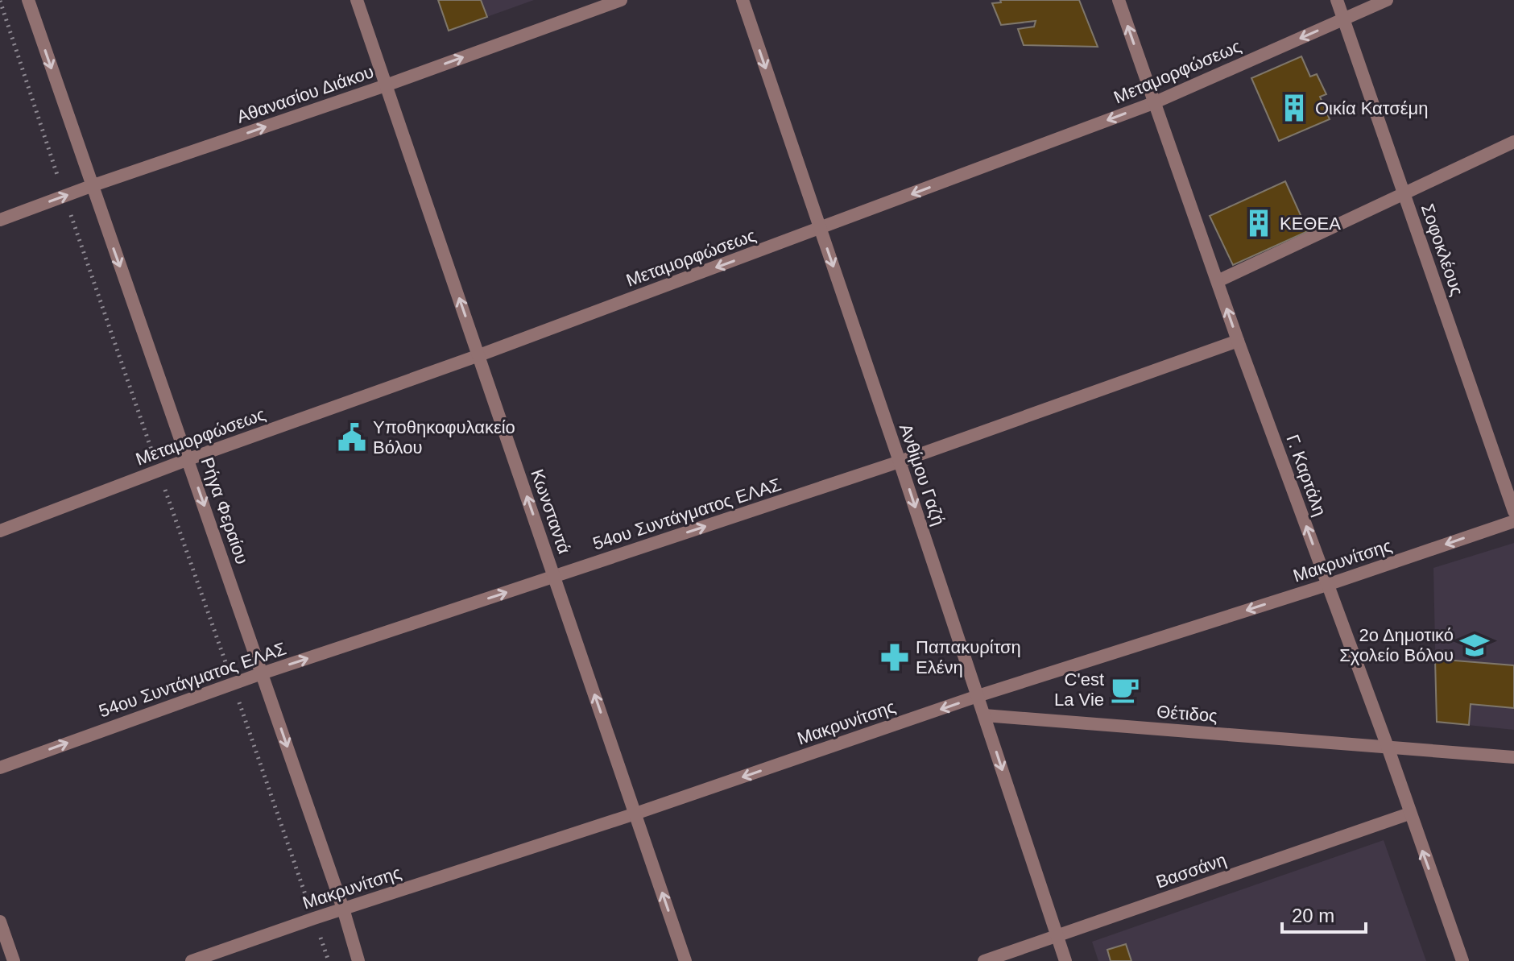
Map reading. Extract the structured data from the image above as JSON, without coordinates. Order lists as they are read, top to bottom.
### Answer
{
  "streets": {
    "street": [
      "Μεταμορφώσεως",
      "Αθανασίου Διάκου",
      "Σοφοκλέους",
      "Ανθίμου Γαζή",
      "Γ. Καρτάλη",
      "Ρήγα Φεραίου",
      "Κωνσταντά",
      "54ου Συντάγματος ΕΛΑΣ",
      "Μακρυνίτσης",
      "Θέτιδος",
      "Βασσάνη"
    ]
  },
  "crossings": [
    ["Μεταμορφώσεως", "Σοφοκλέους"],
    ["Μεταμορφώσεως", "Ανθίμου Γαζή"],
    ["Μεταμορφώσεως", "Γ. Καρτάλη"],
    ["Μεταμορφώσεως", "Ρήγα Φεραίου"],
    ["Μεταμορφώσεως", "Κωνσταντά"],
    ["Αθανασίου Διάκου", "Ρήγα Φεραίου"],
    ["Αθανασίου Διάκου", "Κωνσταντά"],
    ["Ανθίμου Γαζή", "54ου Συντάγματος ΕΛΑΣ"],
    ["Ανθίμου Γαζή", "Μακρυνίτσης"],
    ["Ανθίμου Γαζή", "Θέτιδος"],
    ["Ανθίμου Γαζή", "Βασσάνη"],
    ["Γ. Καρτάλη", "54ου Συντάγματος ΕΛΑΣ"],
    ["Γ. Καρτάλη", "Μακρυνίτσης"],
    ["Γ. Καρτάλη", "Θέτιδος"],
    ["Γ. Καρτάλη", "Βασσάνη"],
    ["Ρήγα Φεραίου", "54ου Συντάγματος ΕΛΑΣ"],
    ["Ρήγα Φεραίου", "Μακρυνίτσης"],
    ["Κωνσταντά", "54ου Συντάγματος ΕΛΑΣ"],
    ["Κωνσταντά", "Μακρυνίτσης"]
  ],
  "one_way": [
    "Μεταμορφώσεως",
    "Αθανασίου Διάκου",
    "Ανθίμου Γαζή",
    "Γ. Καρτάλη",
    "Ρήγα Φεραίου",
    "Κωνσταντά",
    "54ου Συντάγματος ΕΛΑΣ",
    "Μακρυνίτσης"
  ],
  "places": {
    "building": ["Οικία Κατσέμη", "ΚΕΘΕΑ"],
    "public building": ["Υποθηκοφυλακείο Βόλου"],
    "school or university": ["2ο Δημοτικό Σχολείο Βόλου"],
    "pharmacy": ["Παπακυρίτση Ελένη"],
    "cafe": ["C'est La Vie"]
  },
  "scale_bar": "20 m"
}
